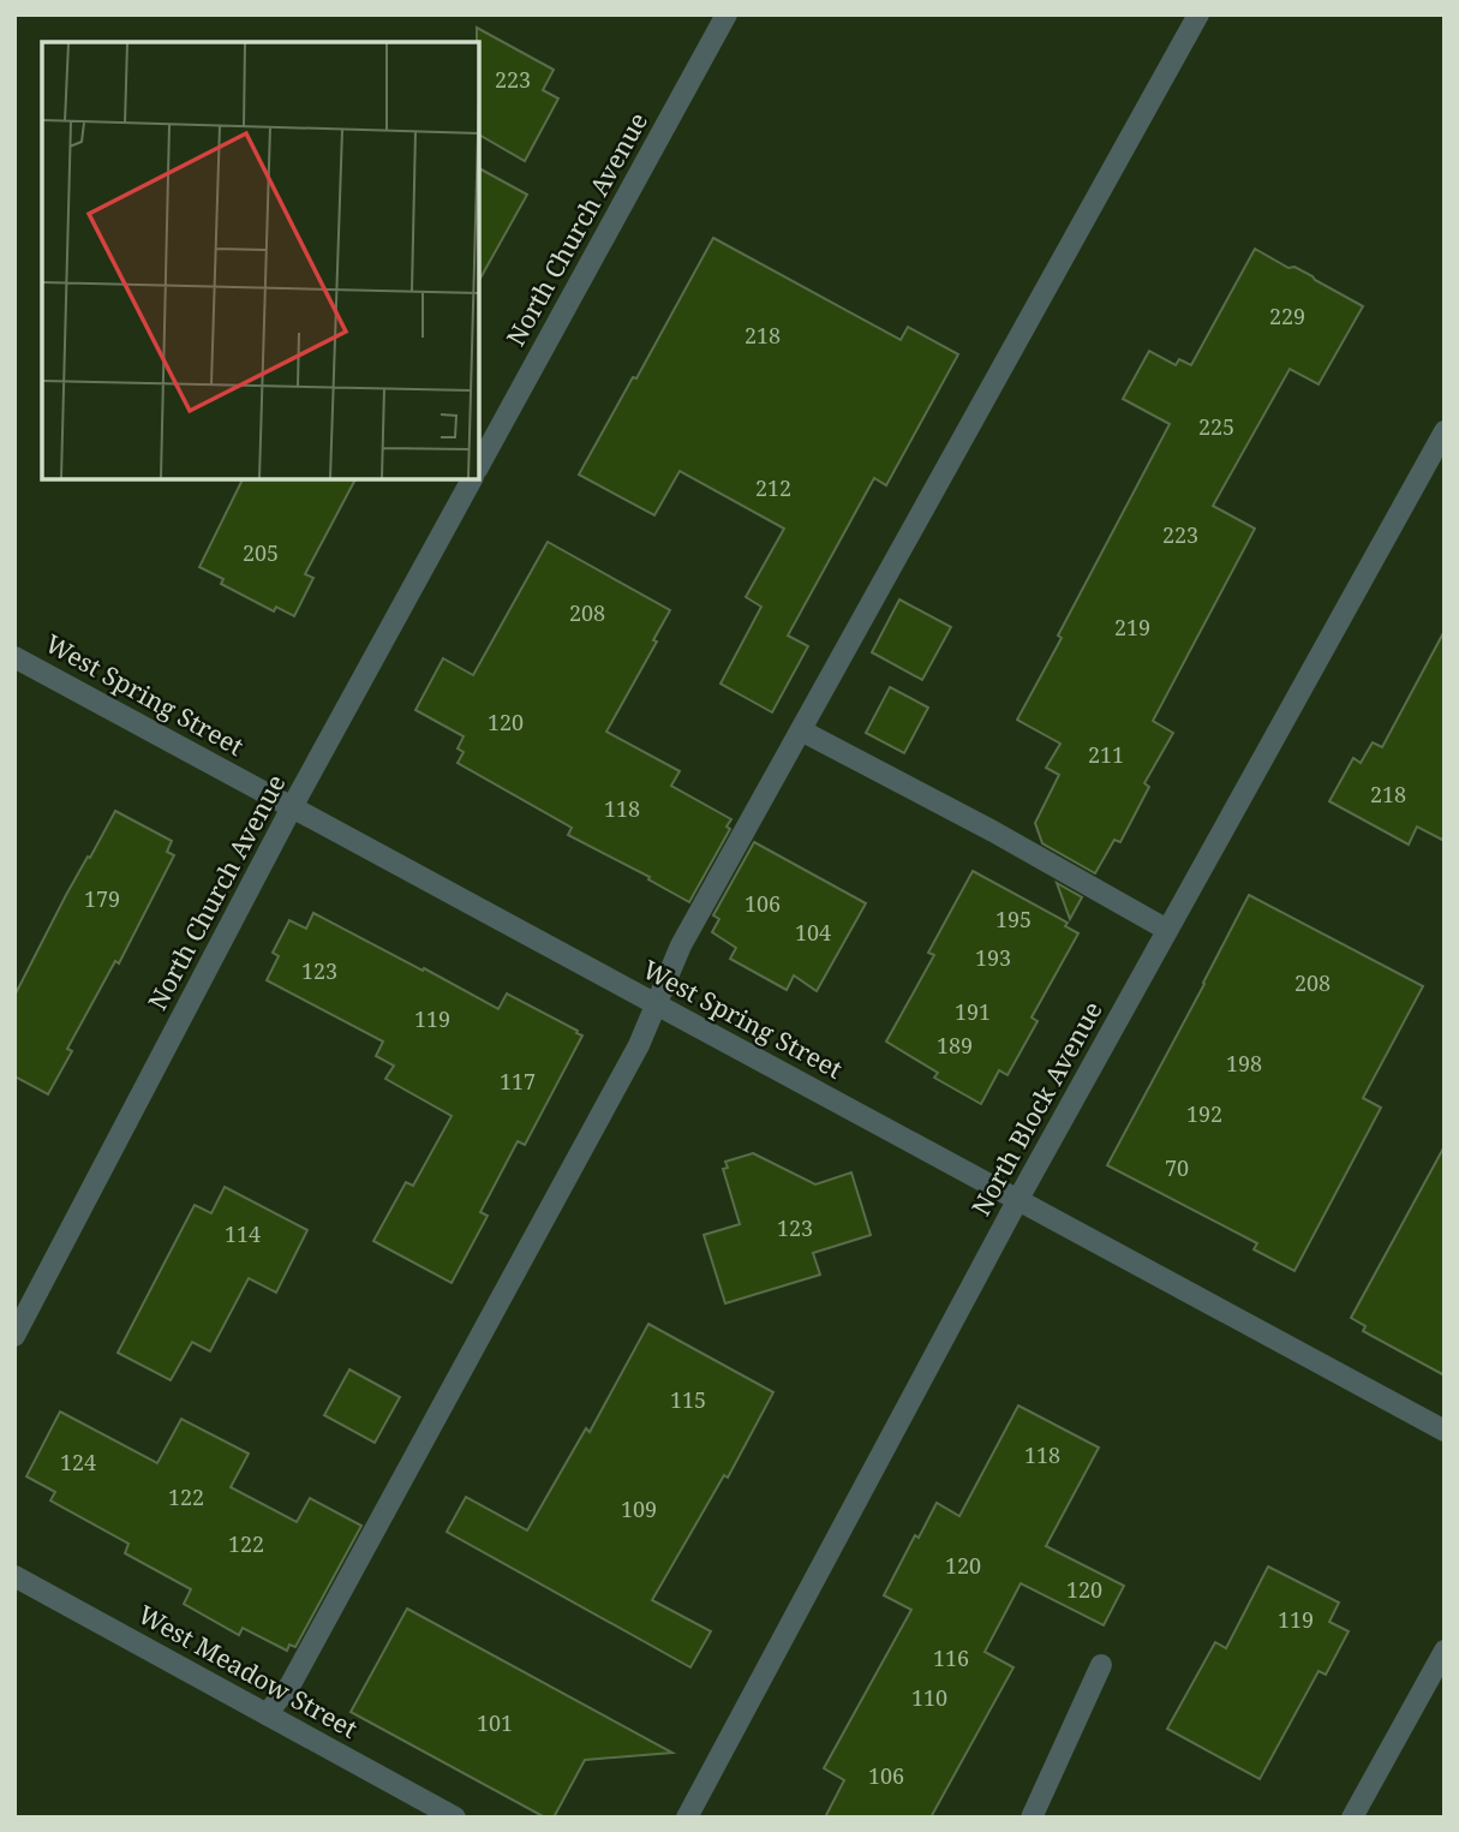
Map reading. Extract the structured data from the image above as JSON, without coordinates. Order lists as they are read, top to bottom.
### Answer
{
  "streets": {
    "street": [
      "North Church Avenue",
      "West Spring Street",
      "North Block Avenue",
      "West Meadow Street"
    ]
  },
  "crossings": [
    ["North Church Avenue", "West Spring Street"],
    ["West Spring Street", "North Block Avenue"]
  ],
  "house_numbers": [
    "223",
    "229",
    "218",
    "225",
    "212",
    "223",
    "205",
    "208",
    "219",
    "120",
    "211",
    "218",
    "118",
    "179",
    "106",
    "195",
    "104",
    "193",
    "123",
    "208",
    "191",
    "119",
    "189",
    "198",
    "117",
    "192",
    "70",
    "123",
    "114",
    "115",
    "118",
    "124",
    "122",
    "109",
    "122",
    "120",
    "120",
    "119",
    "116",
    "110",
    "101",
    "106"
  ]
}
